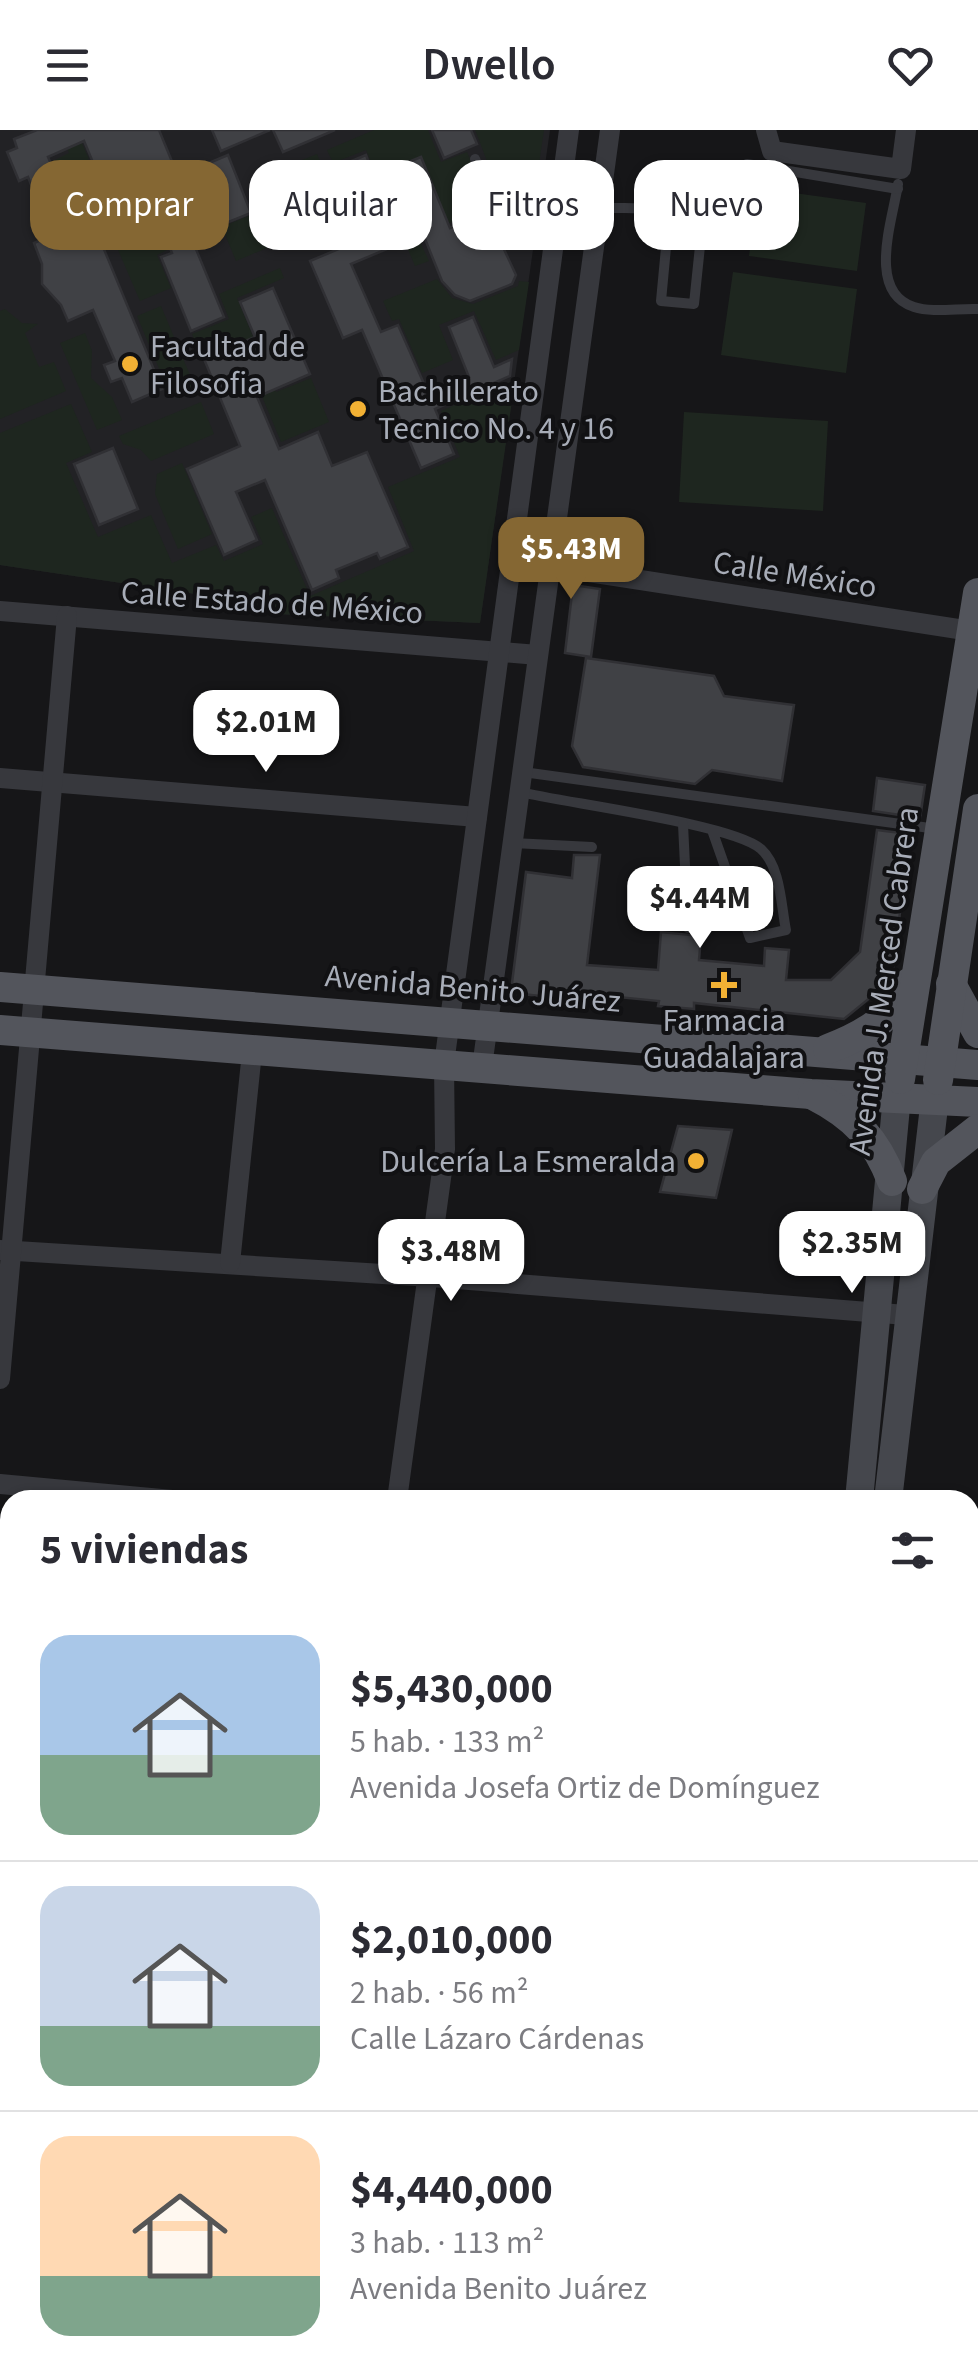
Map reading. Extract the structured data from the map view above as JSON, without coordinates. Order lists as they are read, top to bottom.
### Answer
{
  "streets": {
    "main road": ["Avenida J. Merced Cabrera", "Avenida Benito Juárez"],
    "street": ["Calle México", "Calle Estado de México"]
  },
  "crossings": [
    ["Calle México", "Avenida J. Merced Cabrera"],
    ["Avenida J. Merced Cabrera", "Avenida Benito Juárez"]
  ],
  "places": {
    "other": ["Facultad de Filosofia", "Bachillerato Tecnico No. 4 y 16", "Dulcería La Esmeralda"],
    "health": ["Farmacia Guadalajara"]
  },
  "page": {
    "header": "Dwello",
    "chip": [
      "Comprar",
      "Alquilar",
      "Filtros",
      "Nuevo"
    ],
    "price": [
      "$5.43M",
      "$2.01M",
      "$4.44M",
      "$2.35M",
      "$3.48M"
    ],
    "heading": "5 viviendas",
    "list": [
      {
        "name": "$5,430,000",
        "note": "5 hab. · 133 m² · Avenida Josefa Ortiz de Domínguez"
      },
      {
        "name": "$2,010,000",
        "note": "2 hab. · 56 m² · Calle Lázaro Cárdenas"
      },
      {
        "name": "$4,440,000",
        "note": "3 hab. · 113 m² · Avenida Benito Juárez"
      }
    ]
  }
}
